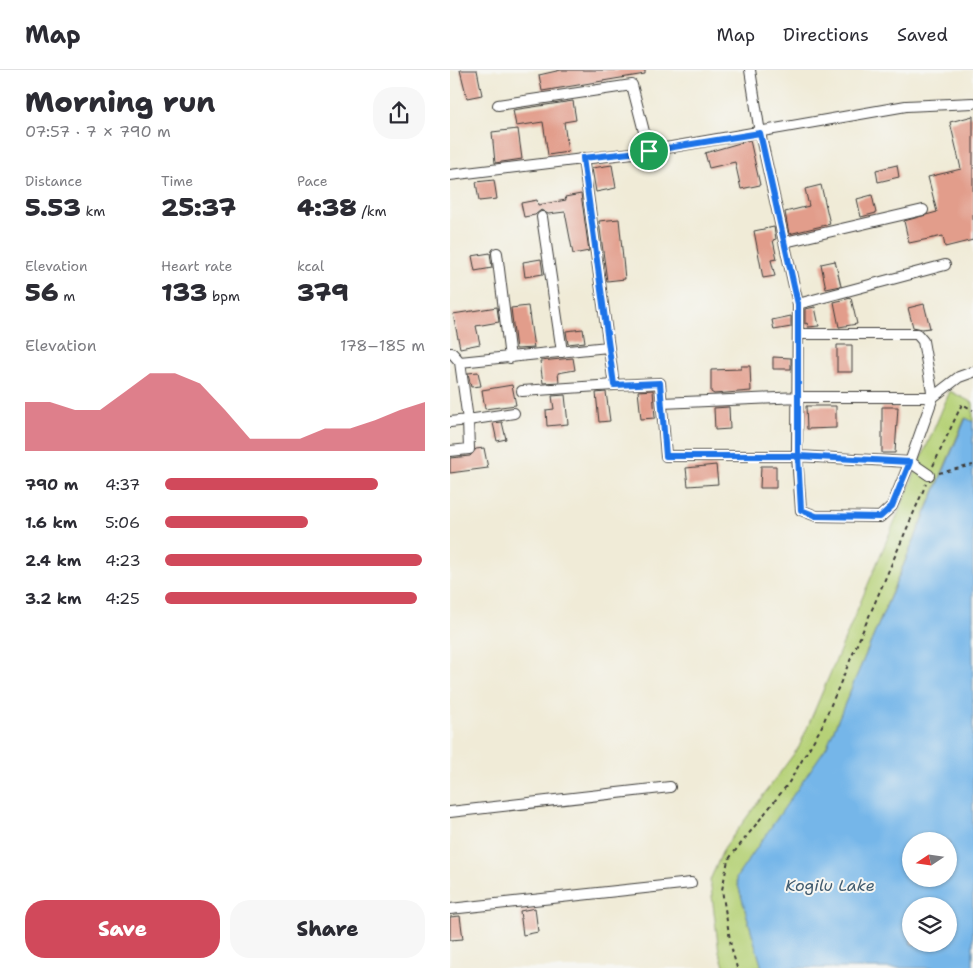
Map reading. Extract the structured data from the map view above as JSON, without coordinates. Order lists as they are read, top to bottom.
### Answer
{
  "water": ["Kogilu Lake"],
  "north": "left",
  "page": {
    "header": "Map",
    "nav": ["Map", "Directions", "Saved"],
    "heading": ["Morning run", "07:57 · 7 × 790 m"],
    "stats": [
      ["Distance", "5.53 km"],
      ["Time", "25:37"],
      ["Pace", "4:38 /km"],
      ["Elevation", "56 m"],
      ["Heart rate", "133 bpm"],
      ["kcal", "379"]
    ],
    "chart": ["Elevation", "178–185 m"],
    "list": [
      {
        "name": "790 m",
        "note": "4:37"
      },
      {
        "name": "1.6 km",
        "note": "5:06"
      },
      {
        "name": "2.4 km",
        "note": "4:23"
      },
      {
        "name": "3.2 km",
        "note": "4:25"
      }
    ],
    "buttons": ["Save", "Share"]
  }
}
